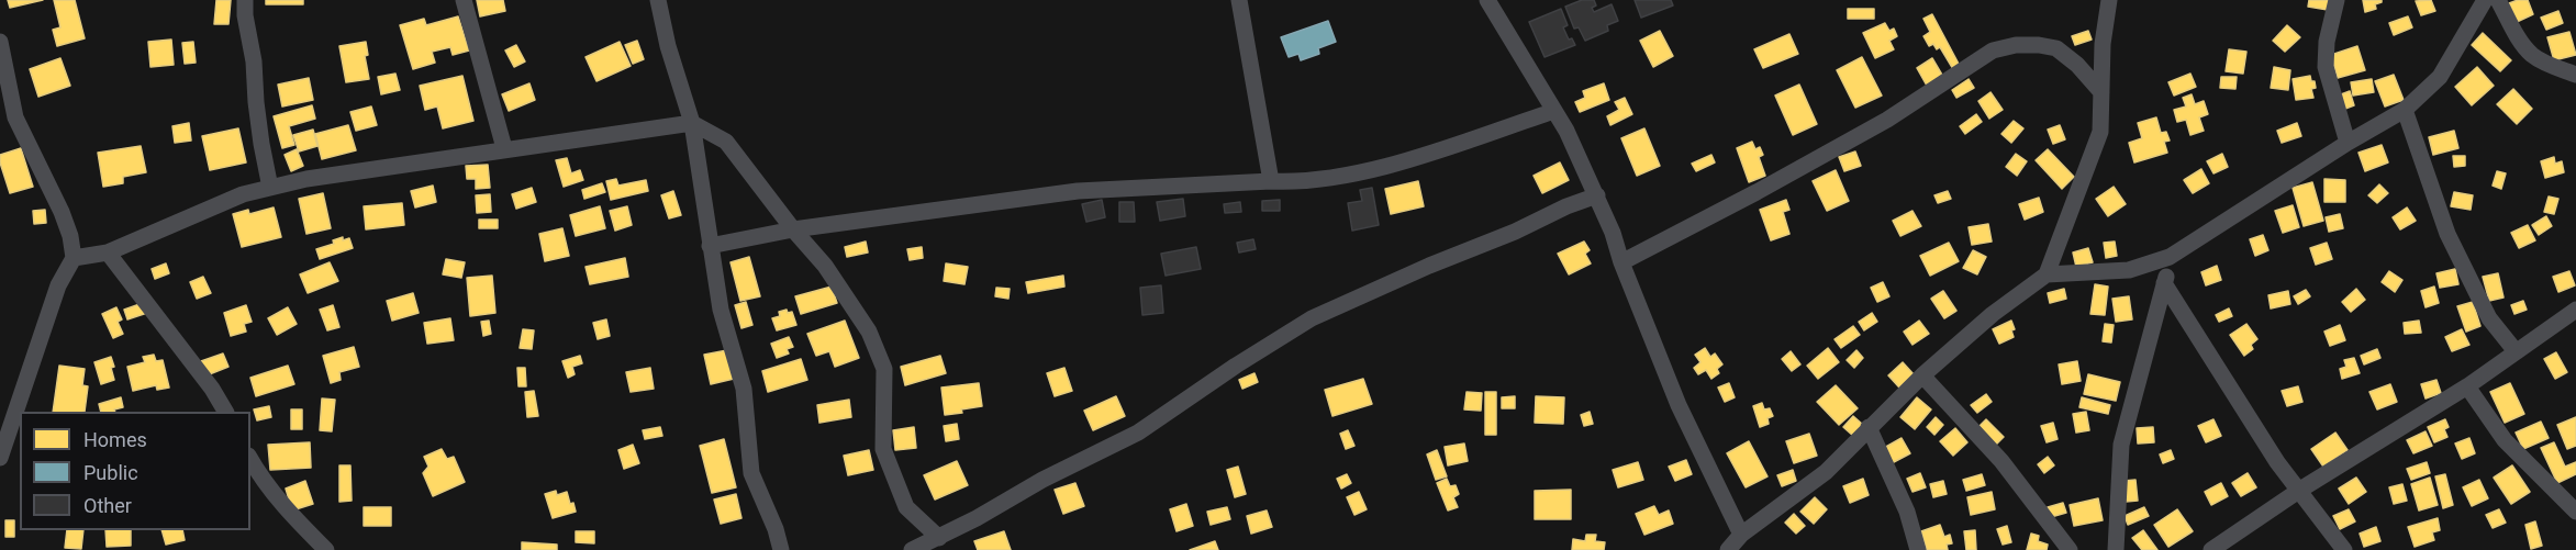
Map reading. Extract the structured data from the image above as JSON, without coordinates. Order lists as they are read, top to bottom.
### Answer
{
  "legend": ["Homes", "Public", "Other"]
}
